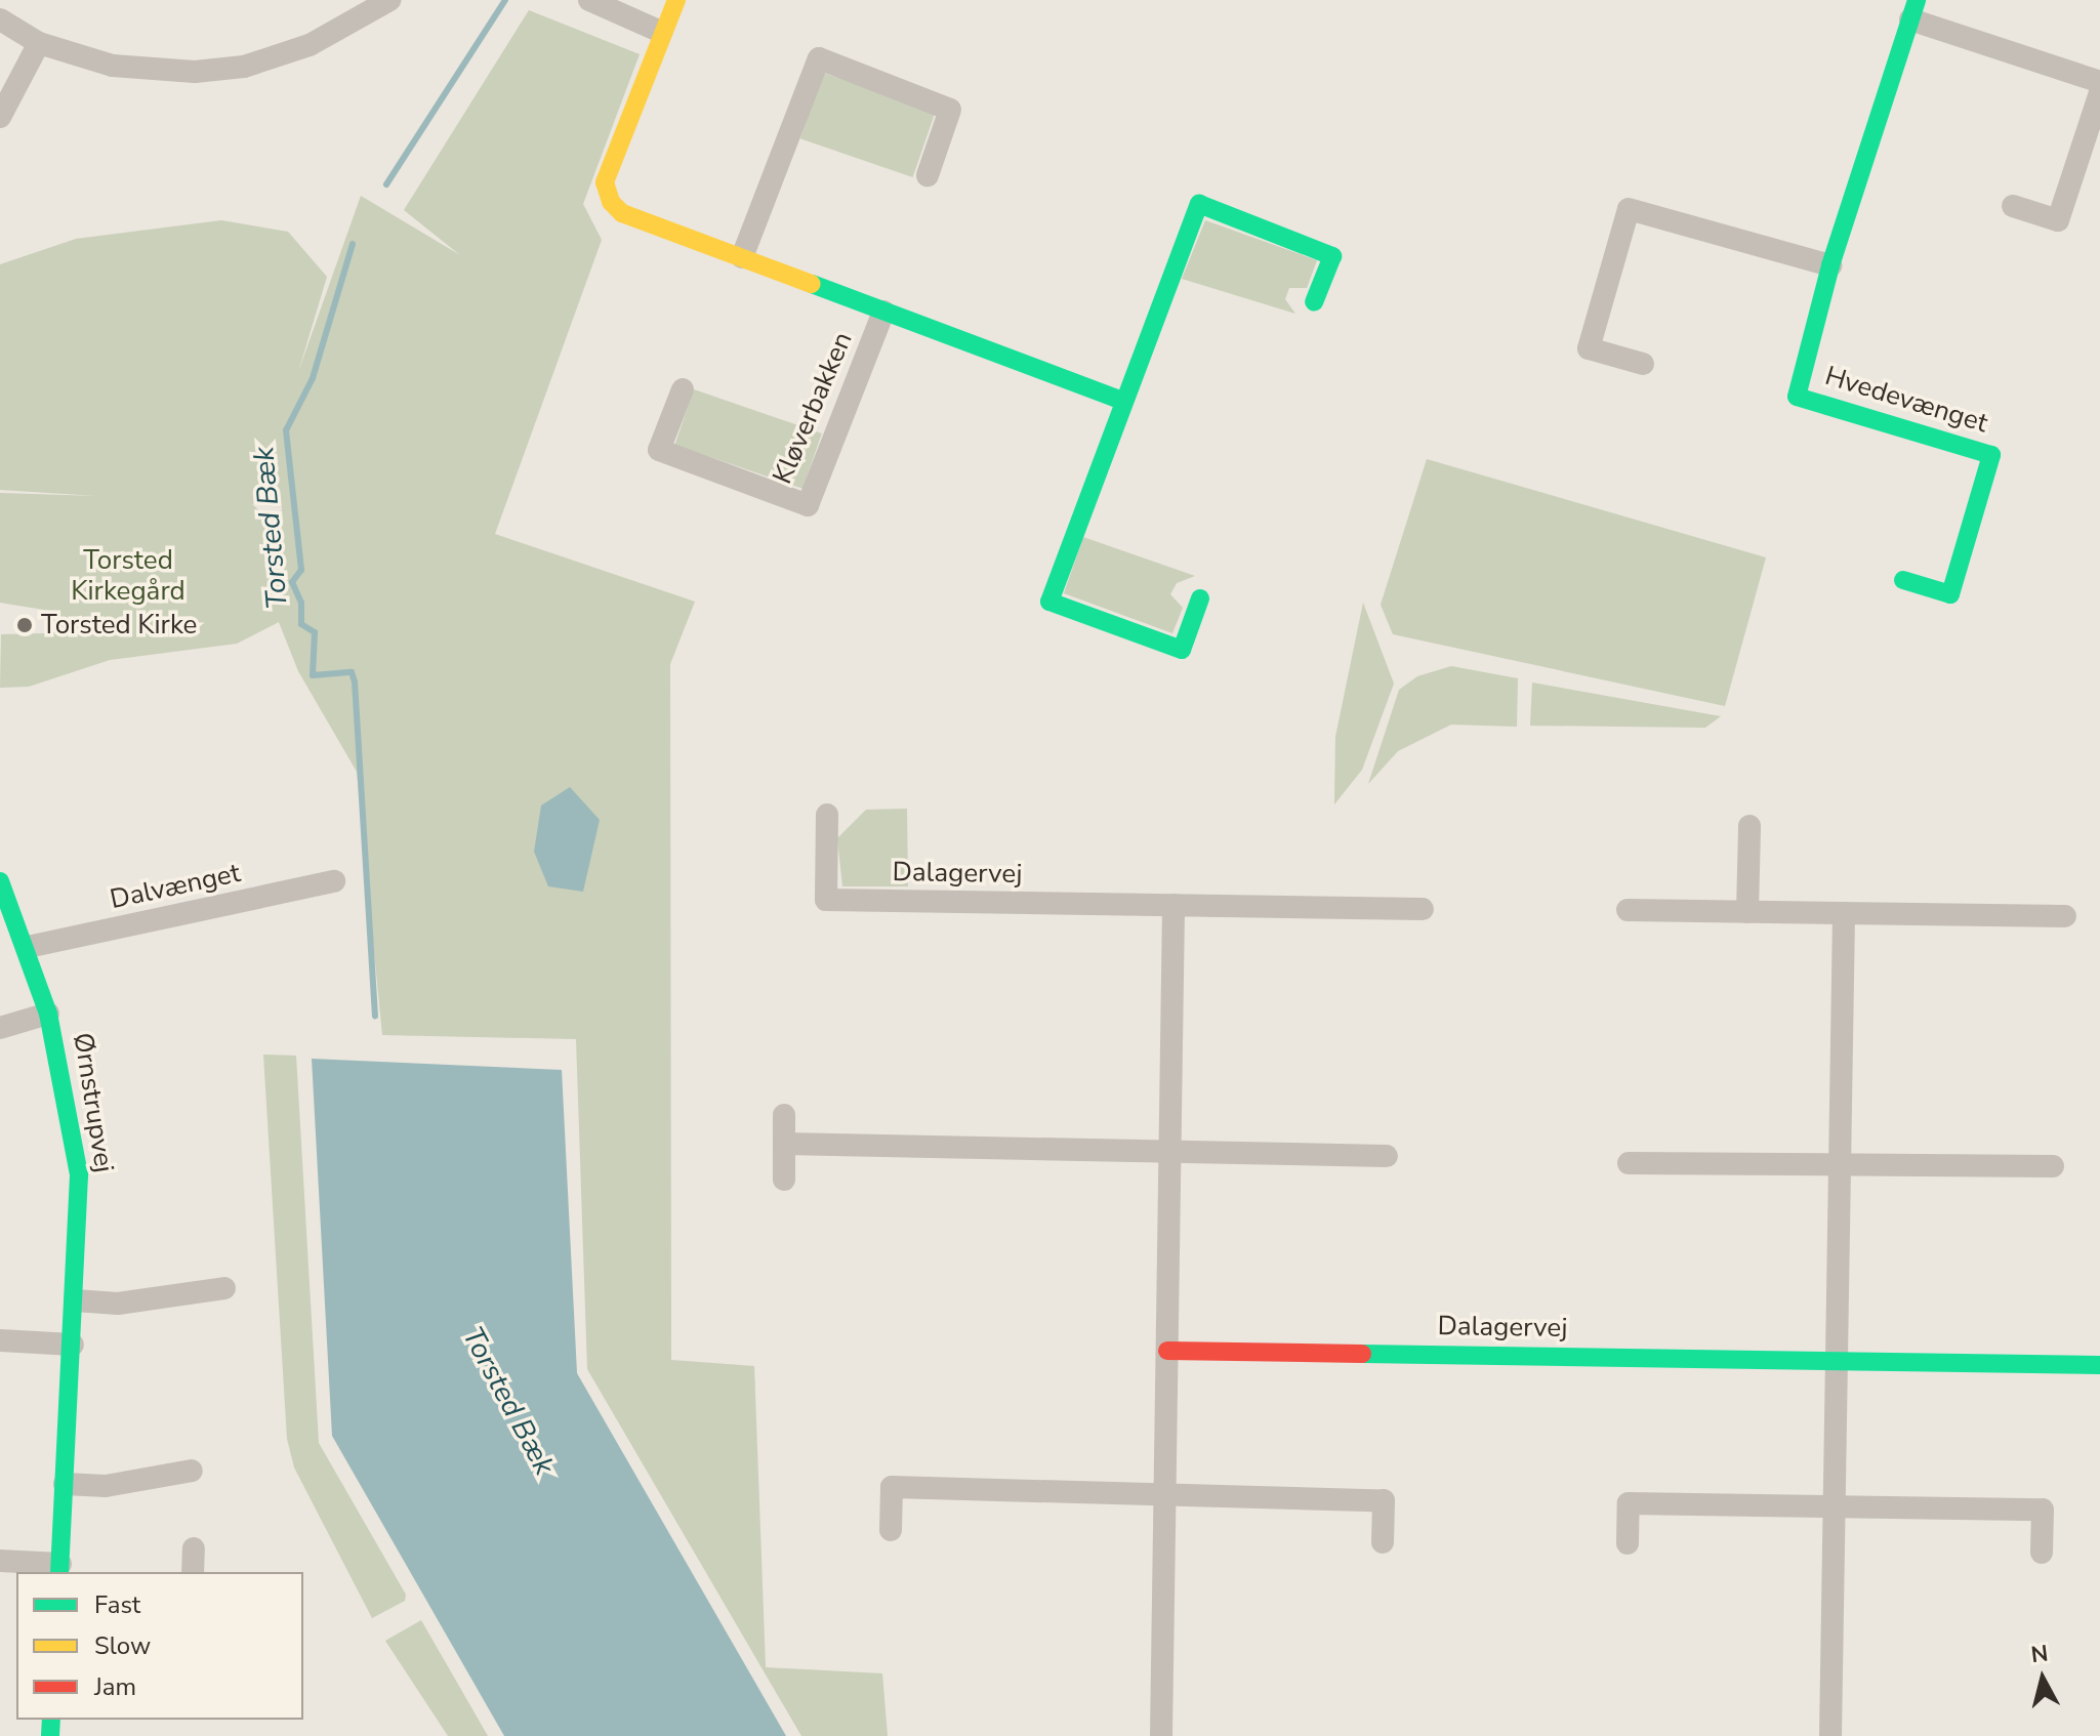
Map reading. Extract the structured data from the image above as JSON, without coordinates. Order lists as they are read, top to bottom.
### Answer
{
  "streets": {
    "street": [
      "Hvedevænget",
      "Kløverbakken",
      "Dalagervej",
      "Dalvænget",
      "Ørnstrupvej"
    ]
  },
  "crossings": [
    ["Dalvænget", "Ørnstrupvej"]
  ],
  "water": ["Torsted Bæk"],
  "parks": ["Torsted Kirkegård"],
  "places": ["Torsted Kirke"],
  "legend": ["Fast", "Slow", "Jam"],
  "north": "top"
}
